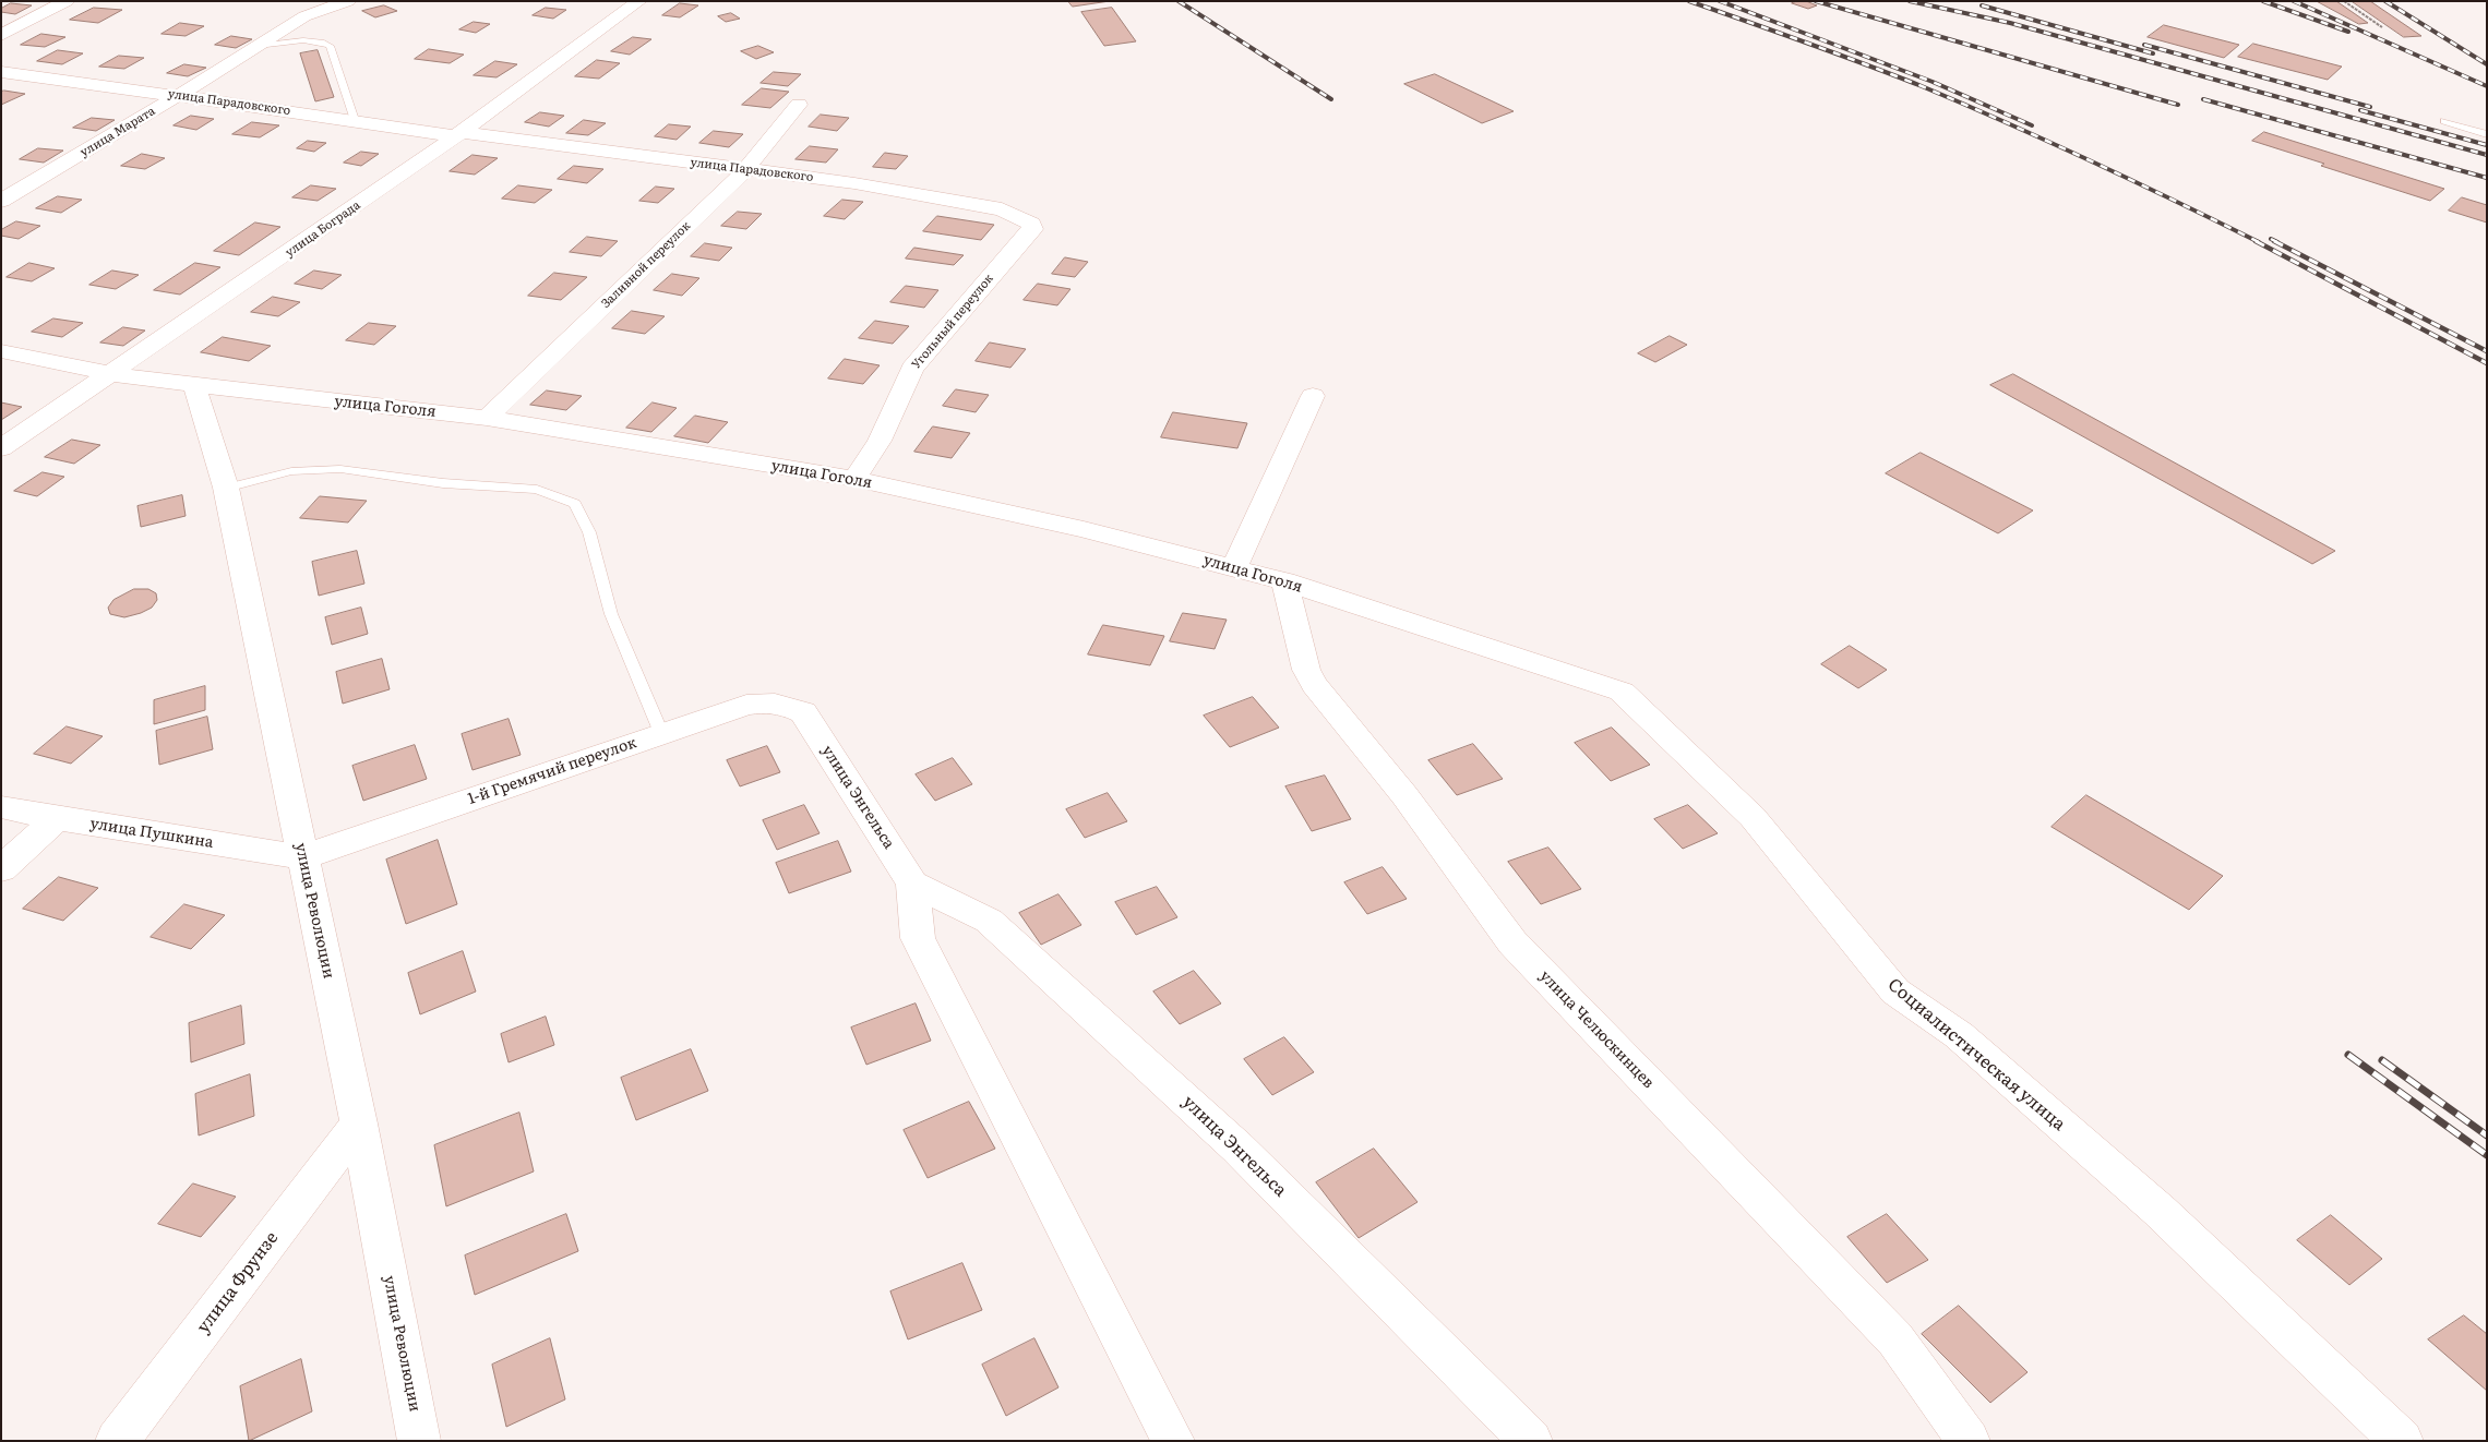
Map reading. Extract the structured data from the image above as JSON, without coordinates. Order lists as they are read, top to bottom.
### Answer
{
  "streets": {
    "street": [
      "улица Парадовского",
      "улица Марата",
      "улица Бограда",
      "Заливной переулок",
      "Угольный переулок",
      "улица Гоголя",
      "1-й Гремячий переулок",
      "улица Энгельса",
      "улица Пушкина",
      "улица Революции",
      "улица Челюскинцев",
      "Социалистическая улица",
      "улица Фрунзе"
    ]
  },
  "crossings": [
    ["улица Парадовского", "улица Марата"],
    ["улица Парадовского", "улица Бограда"],
    ["улица Парадовского", "Заливной переулок"],
    ["улица Парадовского", "Угольный переулок"],
    ["улица Бограда", "улица Гоголя"],
    ["Заливной переулок", "улица Гоголя"],
    ["Угольный переулок", "улица Гоголя"],
    ["улица Гоголя", "улица Революции"],
    ["улица Гоголя", "улица Челюскинцев"],
    ["улица Гоголя", "Социалистическая улица"],
    ["1-й Гремячий переулок", "улица Энгельса"],
    ["1-й Гремячий переулок", "улица Пушкина"],
    ["1-й Гремячий переулок", "улица Революции"],
    ["улица Пушкина", "улица Революции"],
    ["улица Революции", "улица Фрунзе"]
  ]
}
